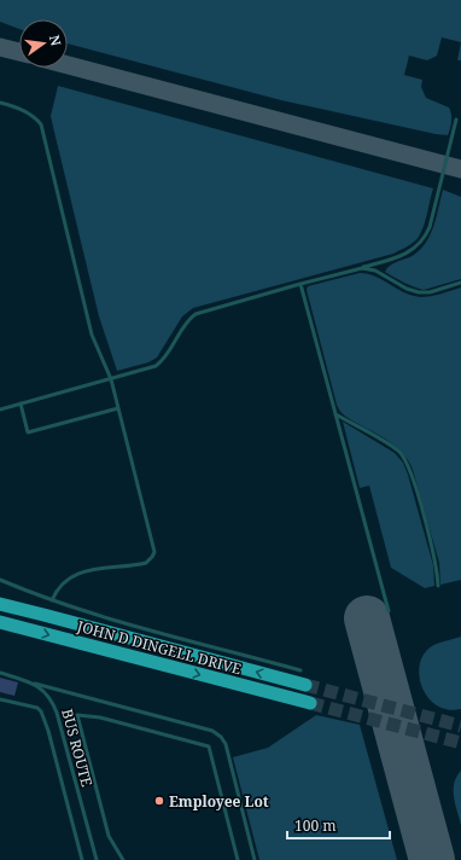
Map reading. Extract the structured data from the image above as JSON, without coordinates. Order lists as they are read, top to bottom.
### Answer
{
  "streets": {
    "highway": ["JOHN D DINGELL DRIVE"],
    "lane": ["BUS ROUTE"]
  },
  "places": ["Employee Lot"],
  "scale_bar": "100 m",
  "north": "right"
}
